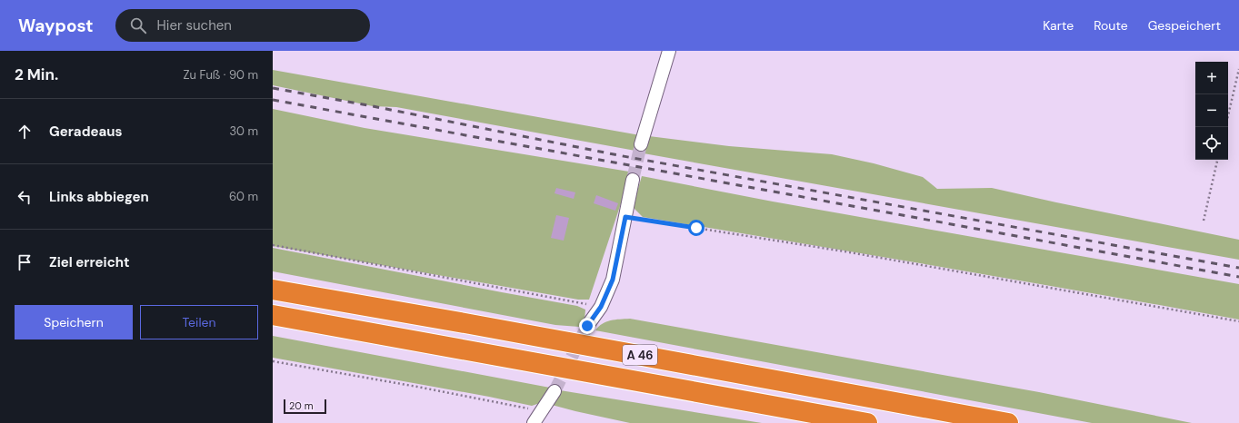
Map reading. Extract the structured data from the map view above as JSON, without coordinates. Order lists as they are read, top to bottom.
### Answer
{
  "streets": {
    "highway": ["A 46"]
  },
  "scale_bar": "20 m",
  "page": {
    "header": "Waypost",
    "search": "Hier suchen",
    "nav": ["Karte", "Route", "Gespeichert"],
    "heading": ["2 Min.", "Zu Fuß · 90 m"],
    "map_buttons": ["+", "−"],
    "list": [
      ["Geradeaus", "30 m"],
      ["Links abbiegen", "60 m"],
      "Ziel erreicht"
    ],
    "buttons": ["Speichern", "Teilen"],
    "scale": "20 m"
  }
}
